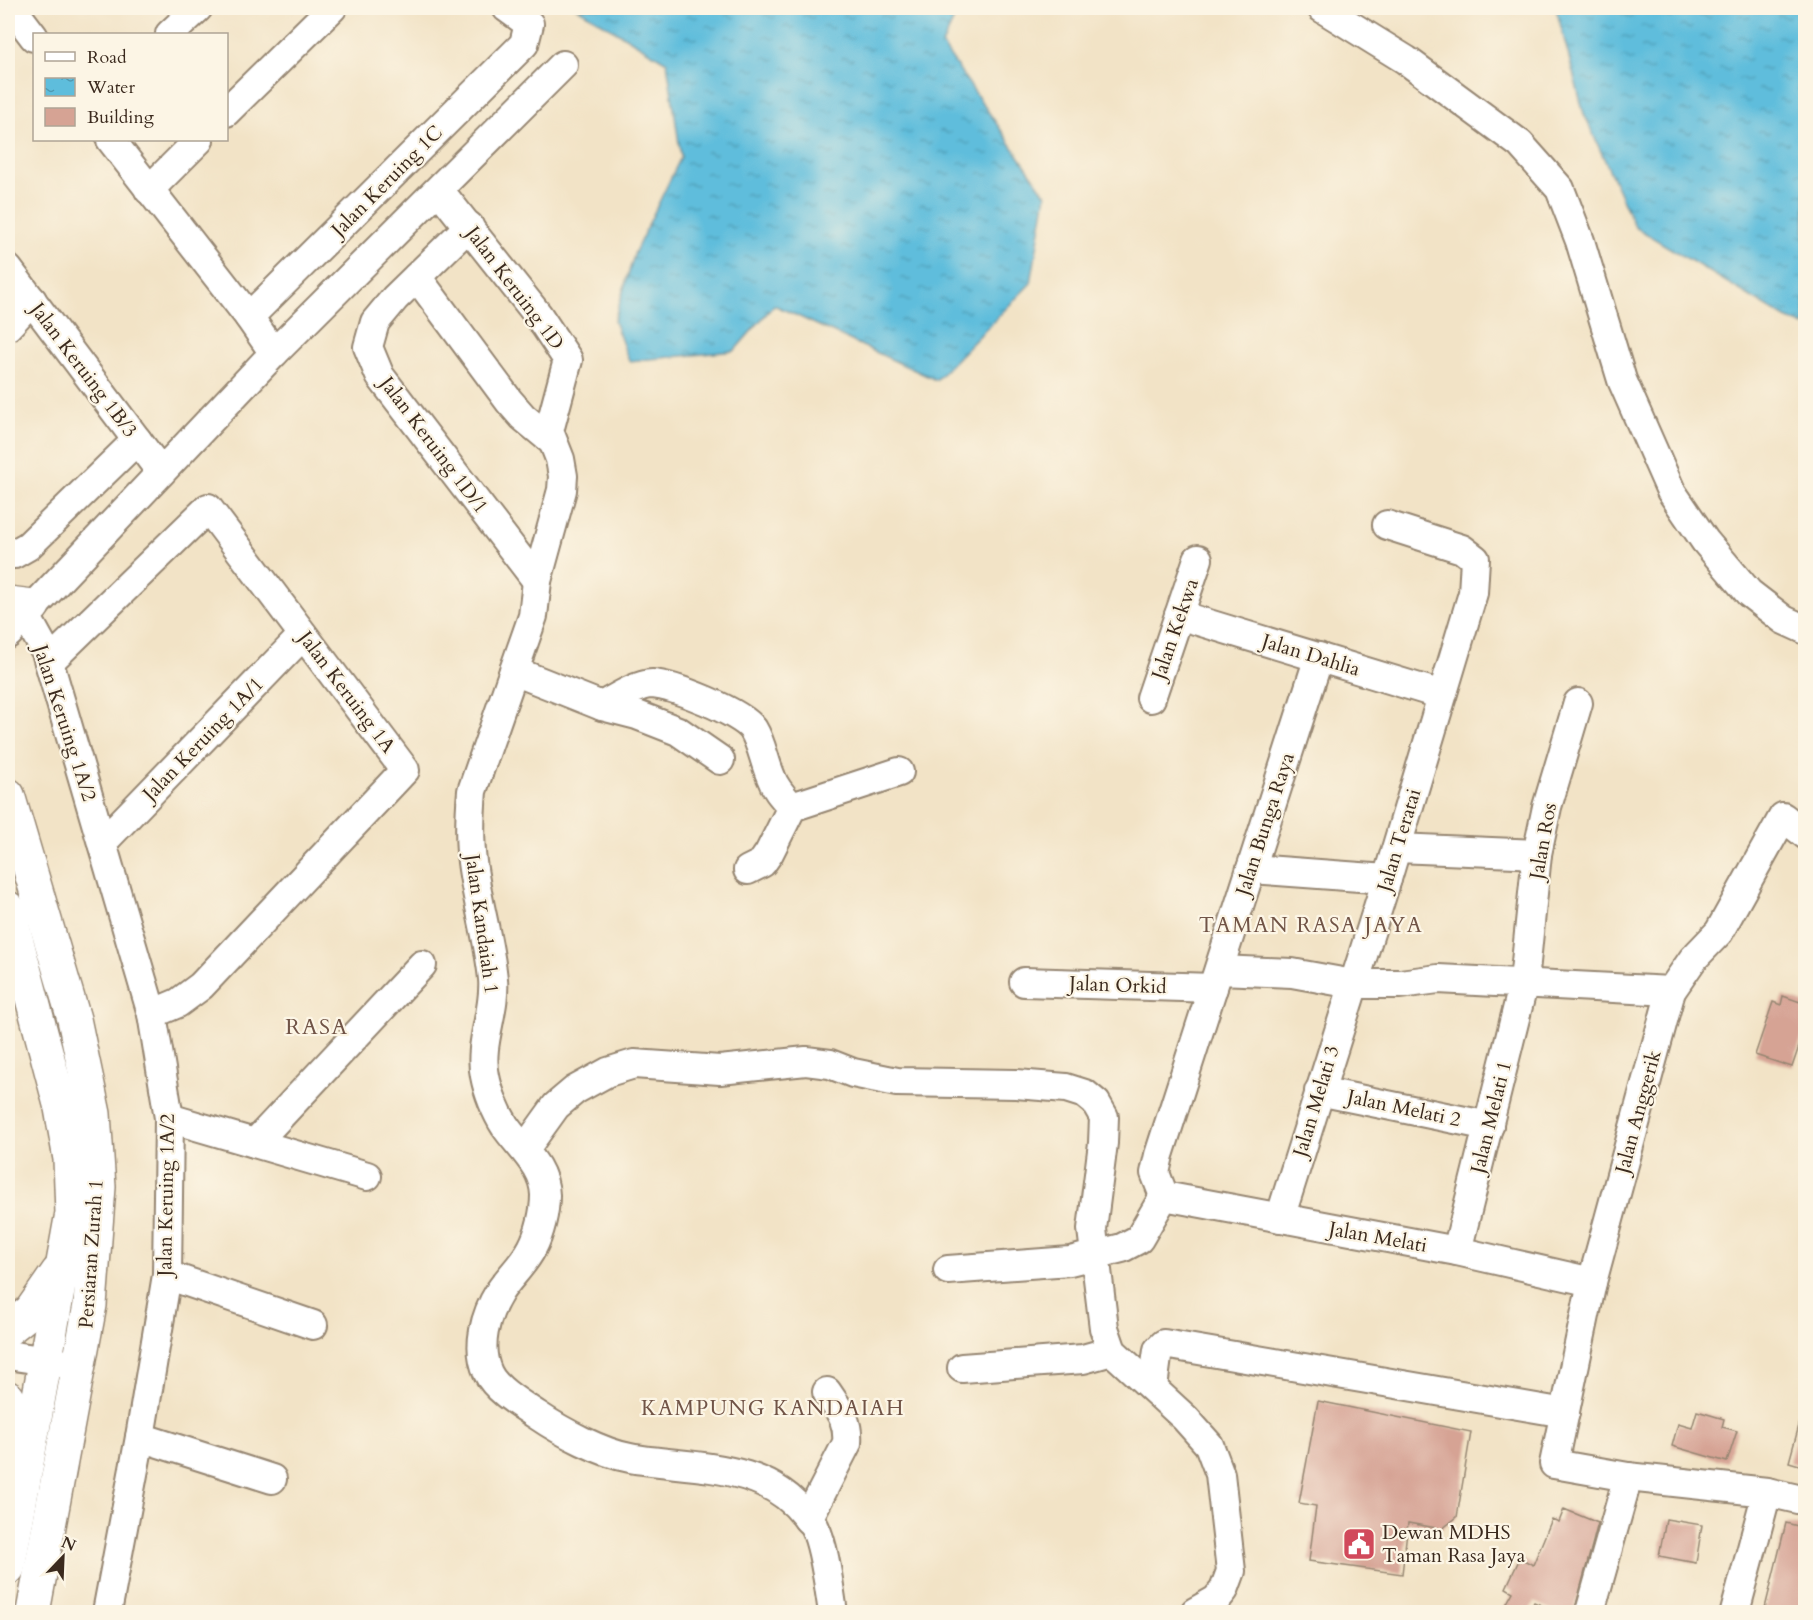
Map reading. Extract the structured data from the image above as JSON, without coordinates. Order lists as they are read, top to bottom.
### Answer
{
  "streets": {
    "main road": ["Persiaran Zurah 1"],
    "street": [
      "Jalan Keruing 1C",
      "Jalan Keruing 1D",
      "Jalan Keruing 1B/3",
      "Jalan Keruing 1D/1",
      "Jalan Kekwa",
      "Jalan Dahlia",
      "Jalan Keruing 1A",
      "Jalan Keruing 1A/2",
      "Jalan Keruing 1A/1",
      "Jalan Bunga Raya",
      "Jalan Teratai",
      "Jalan Ros",
      "Jalan Kandaiah 1",
      "Jalan Orkid",
      "Jalan Melati 3",
      "Jalan Melati 2",
      "Jalan Anggerik",
      "Jalan Melati 1",
      "Jalan Melati"
    ]
  },
  "crossings": [
    ["Jalan Keruing 1D", "Jalan Keruing 1D/1"],
    ["Jalan Keruing 1D", "Jalan Kandaiah 1"],
    ["Jalan Kekwa", "Jalan Dahlia"],
    ["Jalan Dahlia", "Jalan Bunga Raya"],
    ["Jalan Dahlia", "Jalan Teratai"],
    ["Jalan Keruing 1A", "Jalan Keruing 1A/2"],
    ["Jalan Keruing 1A", "Jalan Keruing 1A/1"],
    ["Jalan Keruing 1A/2", "Jalan Keruing 1A/1"],
    ["Jalan Bunga Raya", "Jalan Orkid"],
    ["Jalan Bunga Raya", "Jalan Melati"],
    ["Jalan Teratai", "Jalan Orkid"],
    ["Jalan Teratai", "Jalan Melati 3"],
    ["Jalan Ros", "Jalan Orkid"],
    ["Jalan Ros", "Jalan Melati 1"],
    ["Jalan Orkid", "Jalan Melati 3"],
    ["Jalan Orkid", "Jalan Anggerik"],
    ["Jalan Orkid", "Jalan Melati 1"],
    ["Jalan Melati 3", "Jalan Melati 2"],
    ["Jalan Melati 3", "Jalan Melati"],
    ["Jalan Melati 2", "Jalan Melati 1"],
    ["Jalan Anggerik", "Jalan Melati"],
    ["Jalan Melati 1", "Jalan Melati"]
  ],
  "districts": ["TAMAN RASA JAYA", "RASA", "KAMPUNG KANDAIAH"],
  "places": {
    "public building": ["Dewan MDHS Taman Rasa Jaya"]
  },
  "legend": ["Road", "Water", "Building"],
  "north": "top right"
}
